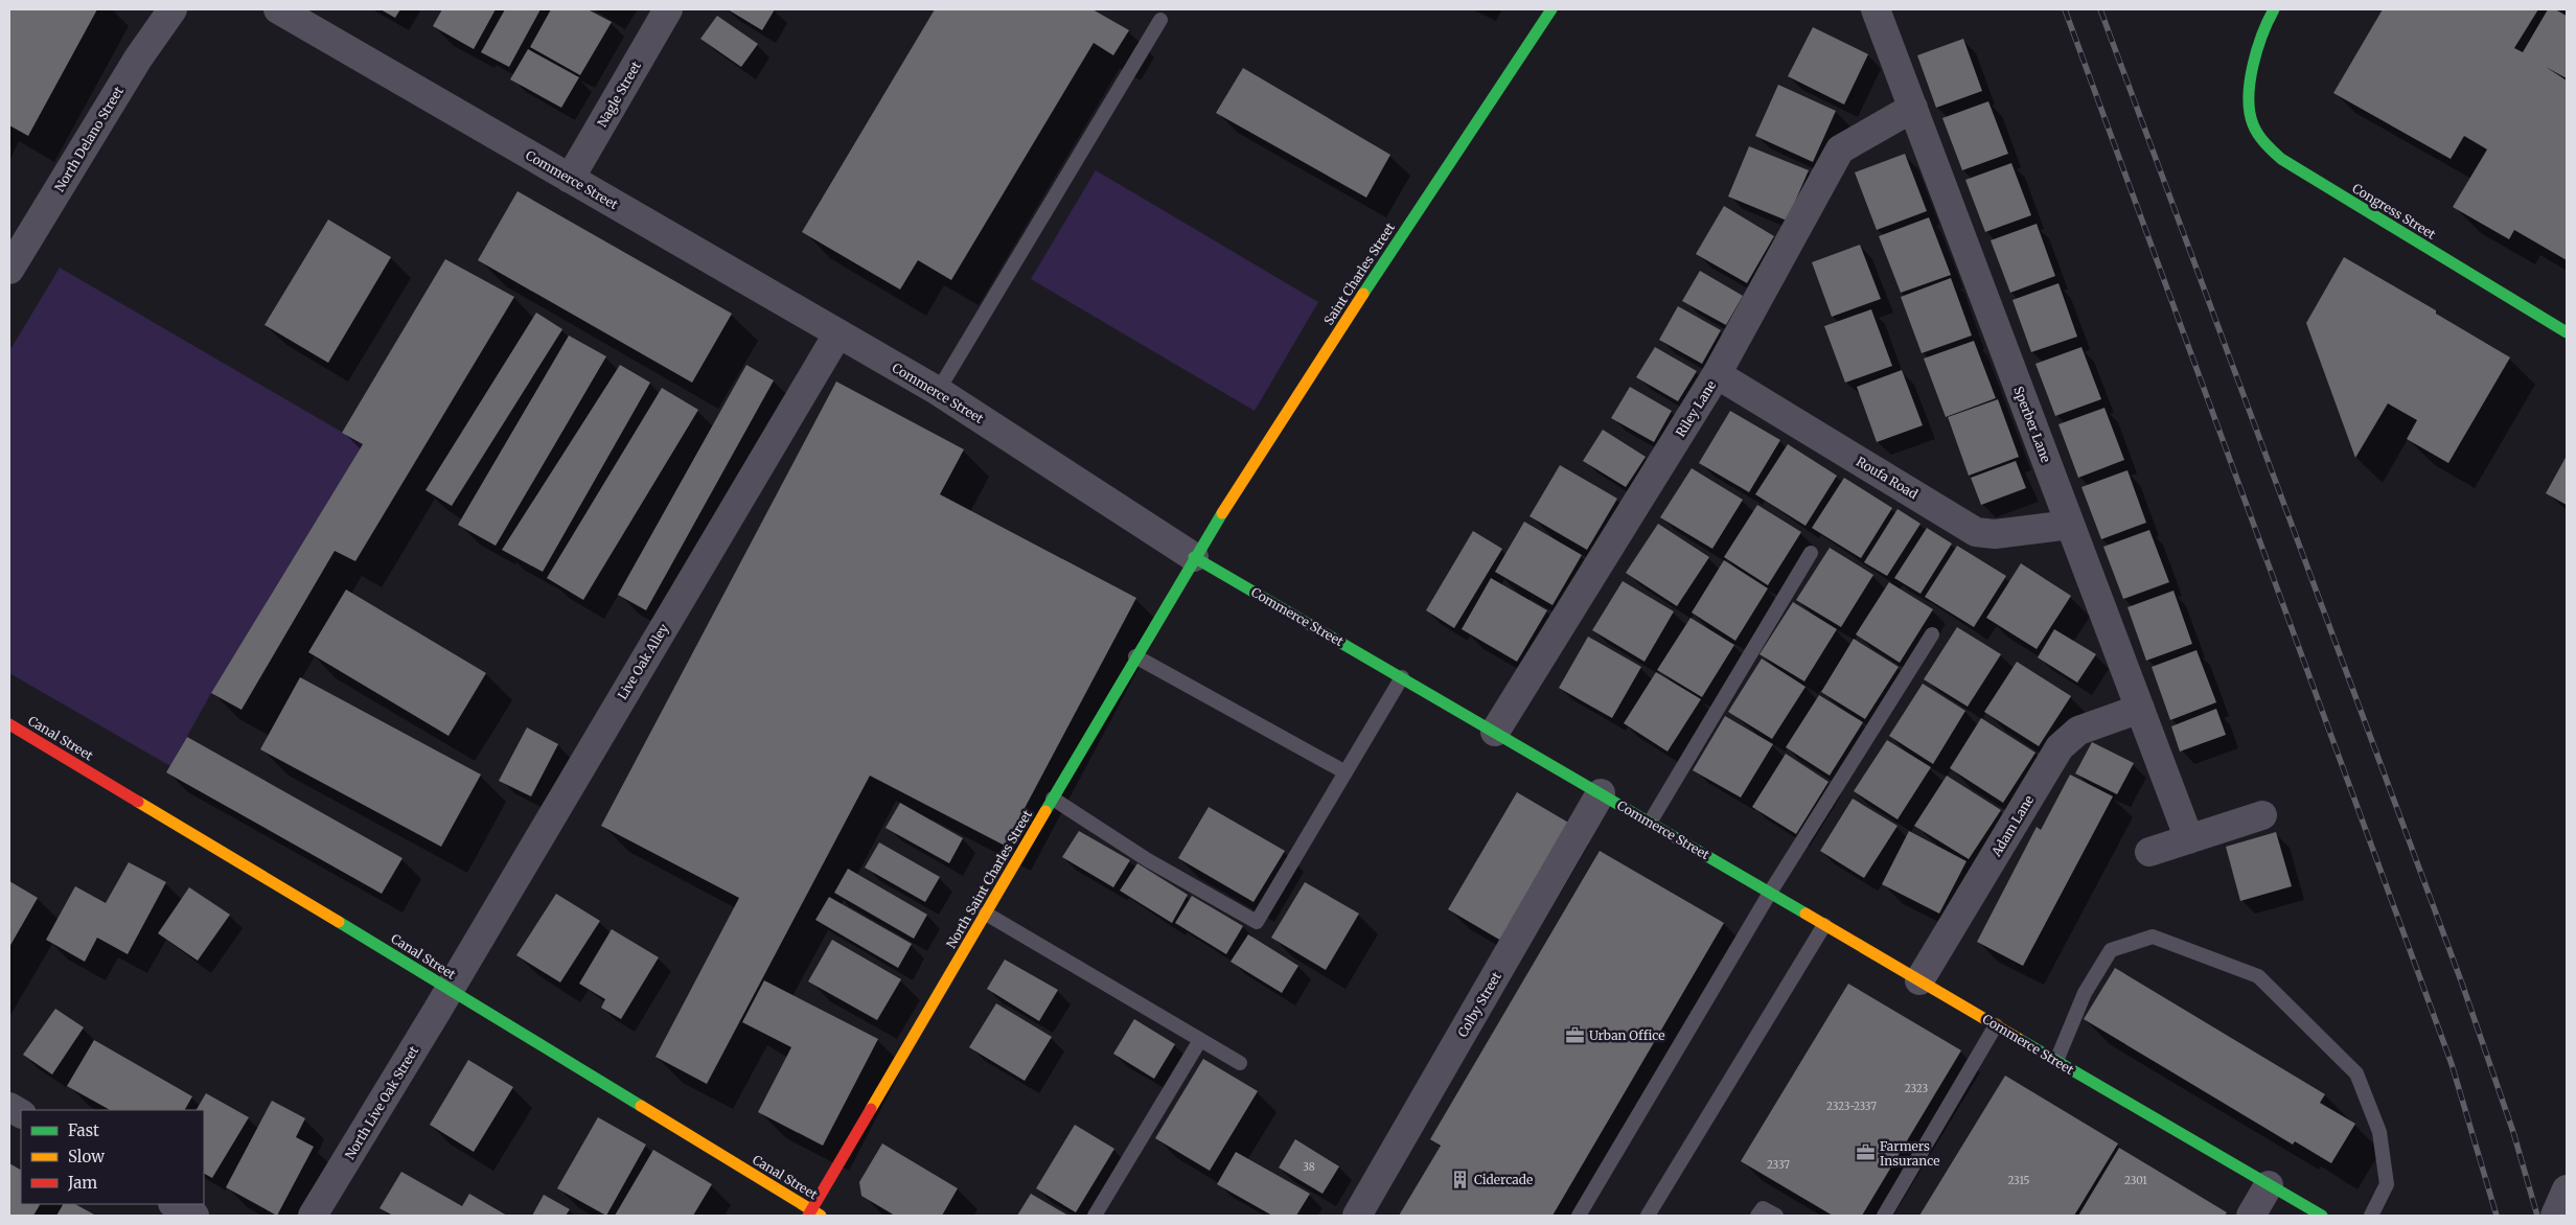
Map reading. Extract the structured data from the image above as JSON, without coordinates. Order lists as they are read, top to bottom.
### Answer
{
  "streets": {
    "street": [
      "Nagle Street",
      "North Delano Street",
      "Commerce Street",
      "Congress Street",
      "Saint Charles Street",
      "Riley Lane",
      "Sperber Lane",
      "Roufa Road",
      "Live Oak Alley",
      "Canal Street",
      "Adam Lane",
      "North Saint Charles Street",
      "Colby Street",
      "North Live Oak Street"
    ]
  },
  "crossings": [
    ["Nagle Street", "Commerce Street"],
    ["Commerce Street", "Saint Charles Street"],
    ["Commerce Street", "Riley Lane"],
    ["Commerce Street", "Live Oak Alley"],
    ["Commerce Street", "Adam Lane"],
    ["Commerce Street", "North Saint Charles Street"],
    ["Commerce Street", "Colby Street"],
    ["Saint Charles Street", "North Saint Charles Street"],
    ["Riley Lane", "Sperber Lane"],
    ["Riley Lane", "Roufa Road"],
    ["Sperber Lane", "Roufa Road"],
    ["Sperber Lane", "Adam Lane"],
    ["Live Oak Alley", "Canal Street"],
    ["Live Oak Alley", "North Live Oak Street"],
    ["Canal Street", "North Saint Charles Street"],
    ["Canal Street", "North Live Oak Street"]
  ],
  "places": {
    "office": ["Urban Office", "Farmers Insurance"],
    "building": ["Cidercade"]
  },
  "house_numbers": [
    "2323",
    "2323-2337",
    "2337",
    "38",
    "2315",
    "2301"
  ],
  "legend": ["Fast", "Slow", "Jam"]
}
